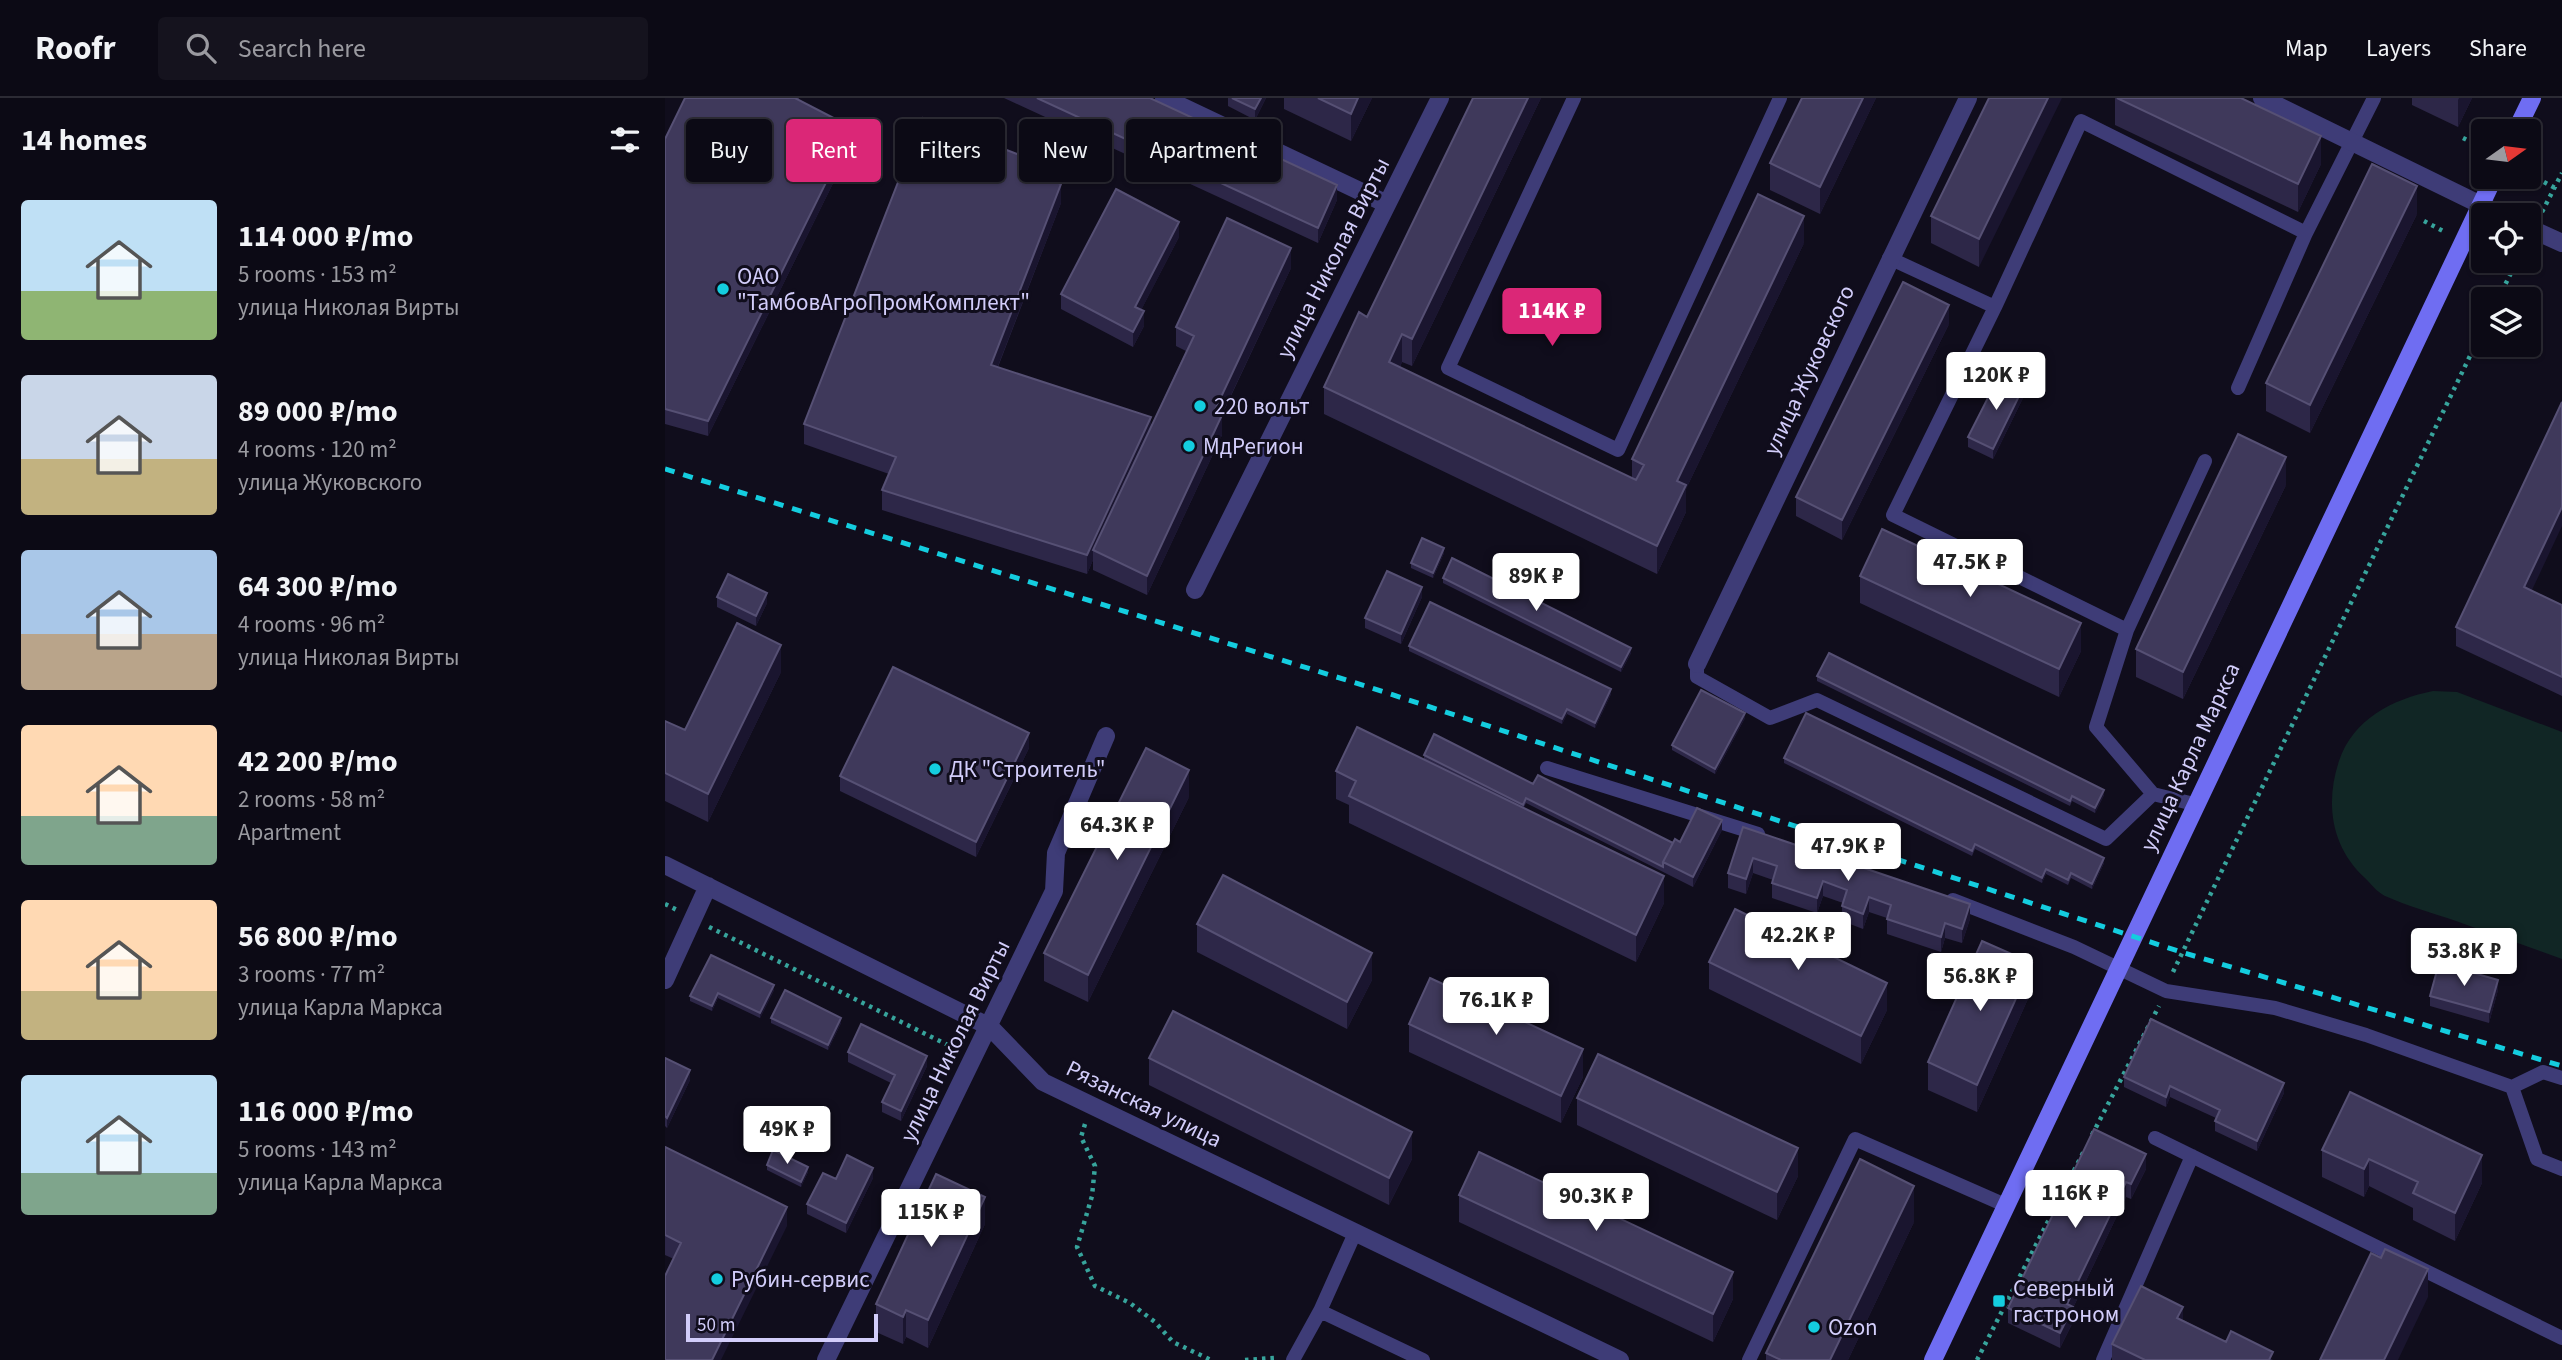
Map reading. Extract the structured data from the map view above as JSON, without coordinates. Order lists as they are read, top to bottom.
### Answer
{
  "streets": {
    "main road": ["улица Карла Маркса"],
    "street": ["улица Николая Вирты", "улица Жуковского", "Рязанская улица"]
  },
  "crossings": [
    ["улица Николая Вирты", "Рязанская улица"]
  ],
  "places": {
    "other": [
      "ОАО \"ТамбовАгроПромКомплект\"",
      "220 вольт",
      "МдРегион",
      "ДК \"Строитель\"",
      "Рубин-сервис",
      "Ozon"
    ],
    "transit": ["Северный гастроном"]
  },
  "scale_bar": "50 m",
  "north": "right",
  "page": {
    "header": "Roofr",
    "search": "Search here",
    "nav": ["Map", "Layers", "Share"],
    "heading": "14 homes",
    "chip": [
      "Buy",
      "Rent",
      "Filters",
      "New",
      "Apartment"
    ],
    "list": [
      {
        "name": "114 000 ₽/mo",
        "note": "5 rooms · 153 m² · улица Николая Вирты"
      },
      {
        "name": "89 000 ₽/mo",
        "note": "4 rooms · 120 m² · улица Жуковского"
      },
      {
        "name": "64 300 ₽/mo",
        "note": "4 rooms · 96 m² · улица Николая Вирты"
      },
      {
        "name": "42 200 ₽/mo",
        "note": "2 rooms · 58 m² · Apartment"
      },
      {
        "name": "56 800 ₽/mo",
        "note": "3 rooms · 77 m² · улица Карла Маркса"
      },
      {
        "name": "116 000 ₽/mo",
        "note": "5 rooms · 143 m² · улица Карла Маркса"
      }
    ],
    "price": [
      "114K ₽",
      "120K ₽",
      "47.5K ₽",
      "89K ₽",
      "64.3K ₽",
      "47.9K ₽",
      "42.2K ₽",
      "53.8K ₽",
      "56.8K ₽",
      "76.1K ₽",
      "49K ₽",
      "116K ₽",
      "90.3K ₽",
      "115K ₽"
    ],
    "scale": "50 m"
  }
}
